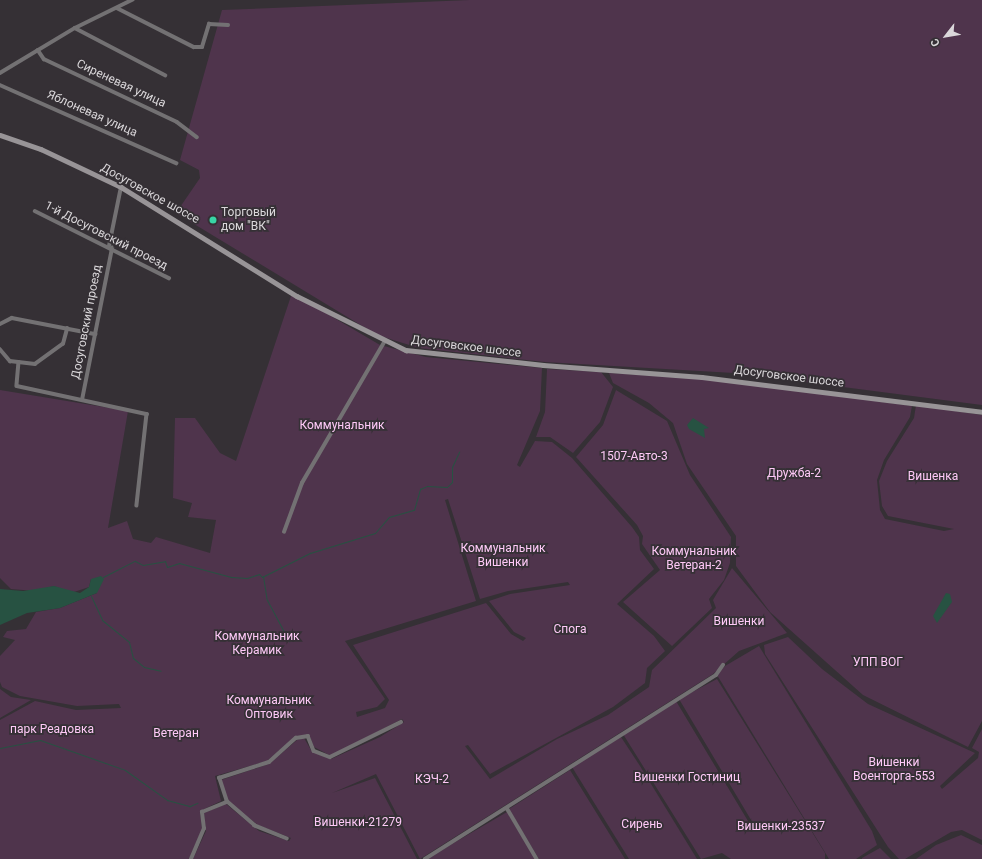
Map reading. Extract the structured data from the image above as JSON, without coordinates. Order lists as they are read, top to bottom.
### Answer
{
  "streets": {
    "main road": ["Досуговское шоссе"],
    "street": [
      "Сиреневая улица",
      "Яблоневая улица",
      "1-й Досуговский проезд",
      "Досуговский проезд"
    ]
  },
  "crossings": [
    ["Досуговское шоссе", "Досуговский проезд"],
    ["1-й Досуговский проезд", "Досуговский проезд"]
  ],
  "parks": [
    "Коммунальник",
    "1507-Авто-3",
    "Дружба-2",
    "Вишенка",
    "Коммунальник Вишенки",
    "Коммунальник Ветеран-2",
    "Вишенки",
    "Спога",
    "Коммунальник Керамик",
    "УПП ВОГ",
    "Коммунальник Оптовик",
    "парк Реадовка",
    "Ветеран",
    "Вишенки Военторга-553",
    "Вишенки Гостиниц",
    "КЭЧ-2",
    "Вишенки-21279",
    "Сирень",
    "Вишенки-23537"
  ],
  "places": ["Торговый дом \"ВК\""],
  "north": "bottom left"
}
